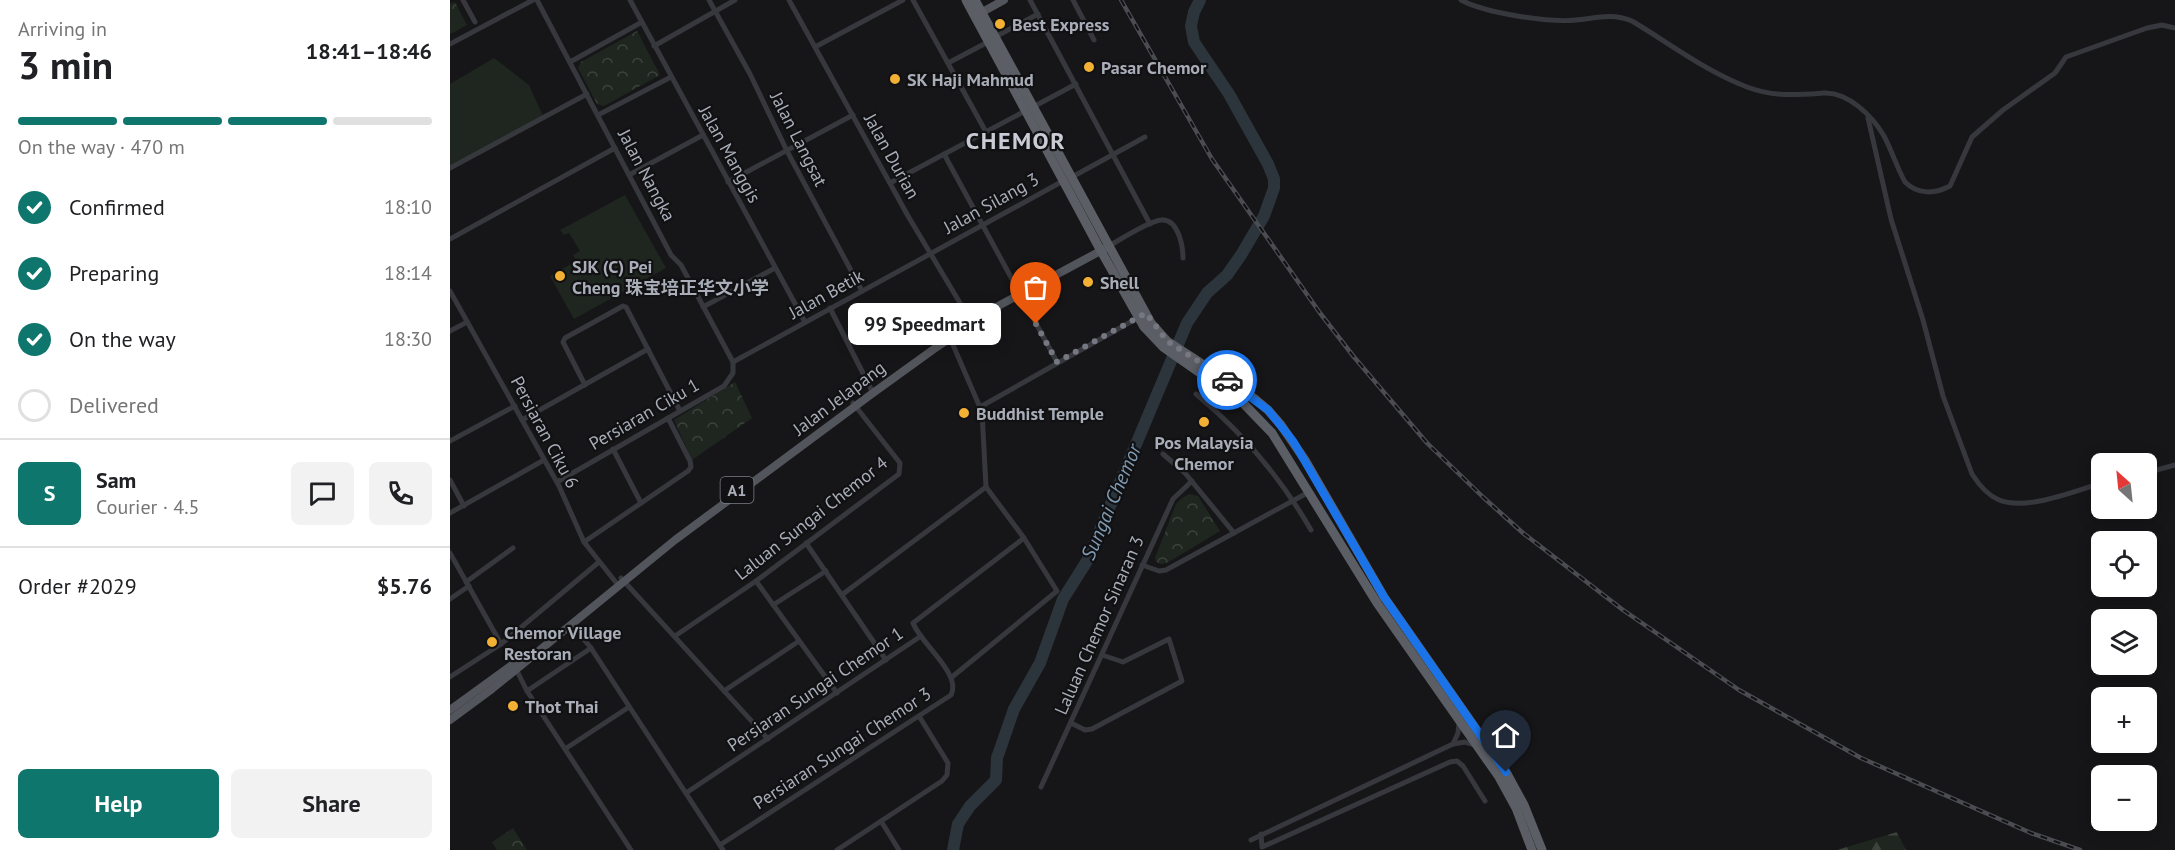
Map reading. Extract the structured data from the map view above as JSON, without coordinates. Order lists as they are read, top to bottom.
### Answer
{
  "streets": {
    "main road": ["Jalan Jelapang", "A1"],
    "street": [
      "Jalan Langsat",
      "Jalan Manggis",
      "Jalan Durian",
      "Jalan Nangka",
      "Jalan Silang 3",
      "Jalan Betik",
      "Persiaran Ciku 1",
      "Persiaran Ciku 6",
      "Laluan Sungai Chemor 4",
      "Laluan Chemor Sinaran 3",
      "Persiaran Sungai Chemor 1",
      "Persiaran Sungai Chemor 3"
    ]
  },
  "crossings": [
    ["Jalan Langsat", "Jalan Betik"],
    ["Jalan Manggis", "Jalan Betik"],
    ["Jalan Durian", "Jalan Silang 3"],
    ["Jalan Durian", "Jalan Betik"],
    ["Jalan Durian", "Jalan Jelapang"],
    ["Jalan Nangka", "Jalan Betik"],
    ["Jalan Nangka", "Persiaran Ciku 1"],
    ["Jalan Silang 3", "Jalan Betik"],
    ["Jalan Betik", "Persiaran Ciku 1"],
    ["Jalan Jelapang", "Persiaran Ciku 6"],
    ["Jalan Jelapang", "Laluan Sungai Chemor 4"],
    ["Persiaran Ciku 1", "Persiaran Ciku 6"],
    ["Persiaran Ciku 6", "Laluan Sungai Chemor 4"],
    ["Persiaran Ciku 6", "Persiaran Sungai Chemor 1"],
    ["Persiaran Sungai Chemor 1", "Persiaran Sungai Chemor 3"]
  ],
  "districts": ["CHEMOR"],
  "water": ["Sungai Chemor"],
  "places": [
    "Best Express",
    "Pasar Chemor",
    "SK Haji Mahmud",
    "SJK (C) Pei Cheng 珠宝培正华文小学",
    "Shell",
    "99 Speedmart",
    "Buddhist Temple",
    "Pos Malaysia Chemor",
    "Chemor Village Restoran",
    "Thot Thai"
  ],
  "north": "top left",
  "page": {
    "heading": ["3 min", "Arriving in", "18:41–18:46"],
    "panel": [
      "Sam",
      "Courier · 4.5",
      "Order #2029",
      "$5.76"
    ],
    "bar": "On the way · 470 m",
    "list": [
      ["Confirmed", "18:10"],
      ["Preparing", "18:14"],
      ["On the way", "18:30"],
      "Delivered"
    ],
    "bubble": "99 Speedmart",
    "map_buttons": ["+", "−"],
    "round": "S",
    "buttons": ["Help", "Share"]
  }
}
